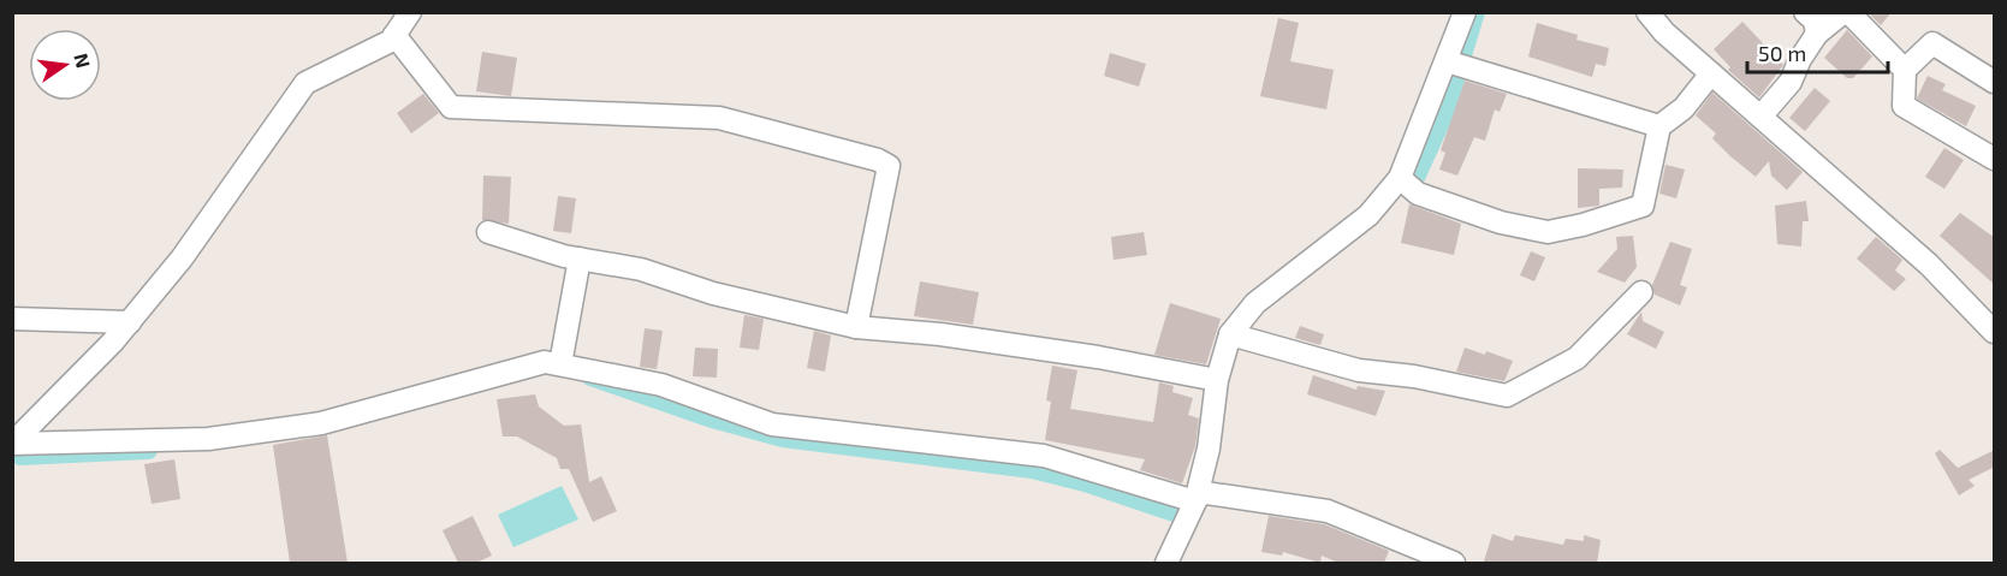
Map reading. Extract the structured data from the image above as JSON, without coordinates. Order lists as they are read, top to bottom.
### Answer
{
  "scale_bar": "50 m",
  "north": "right"
}
